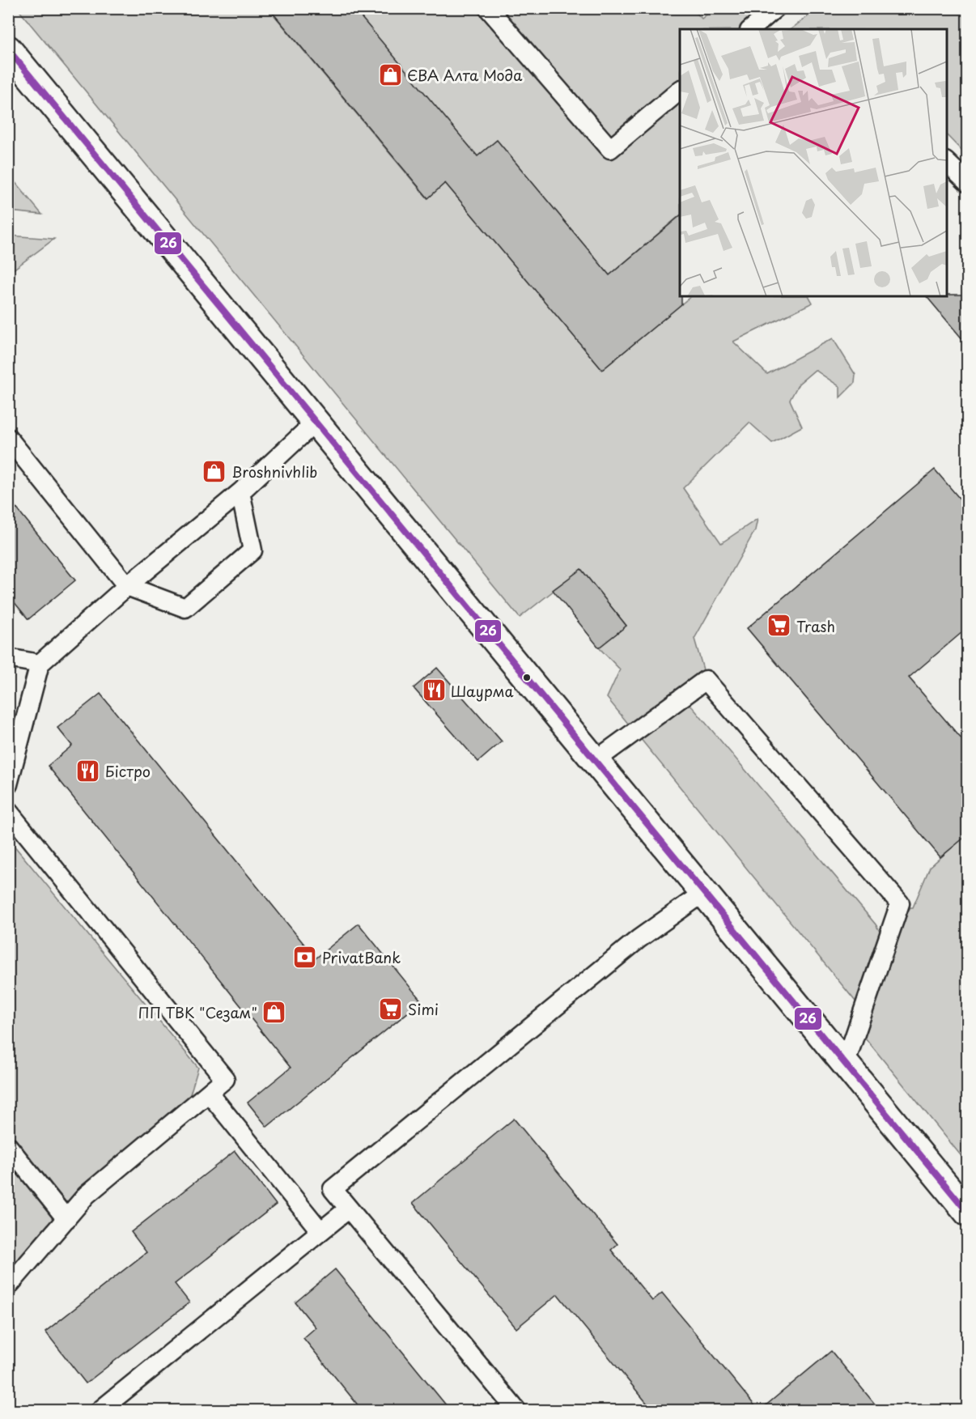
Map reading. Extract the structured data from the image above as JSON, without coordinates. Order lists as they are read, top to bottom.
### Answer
{
  "places": {
    "shop": ["ЄВА Алта Мода", "Broshnivhlib", "ПП ТВК \"Сезам\""],
    "supermarket": ["Trash", "Simi"],
    "restaurant": ["Шаурма", "Бістро"],
    "bank": ["PrivatBank"]
  },
  "lines": ["transit line 26"]
}
